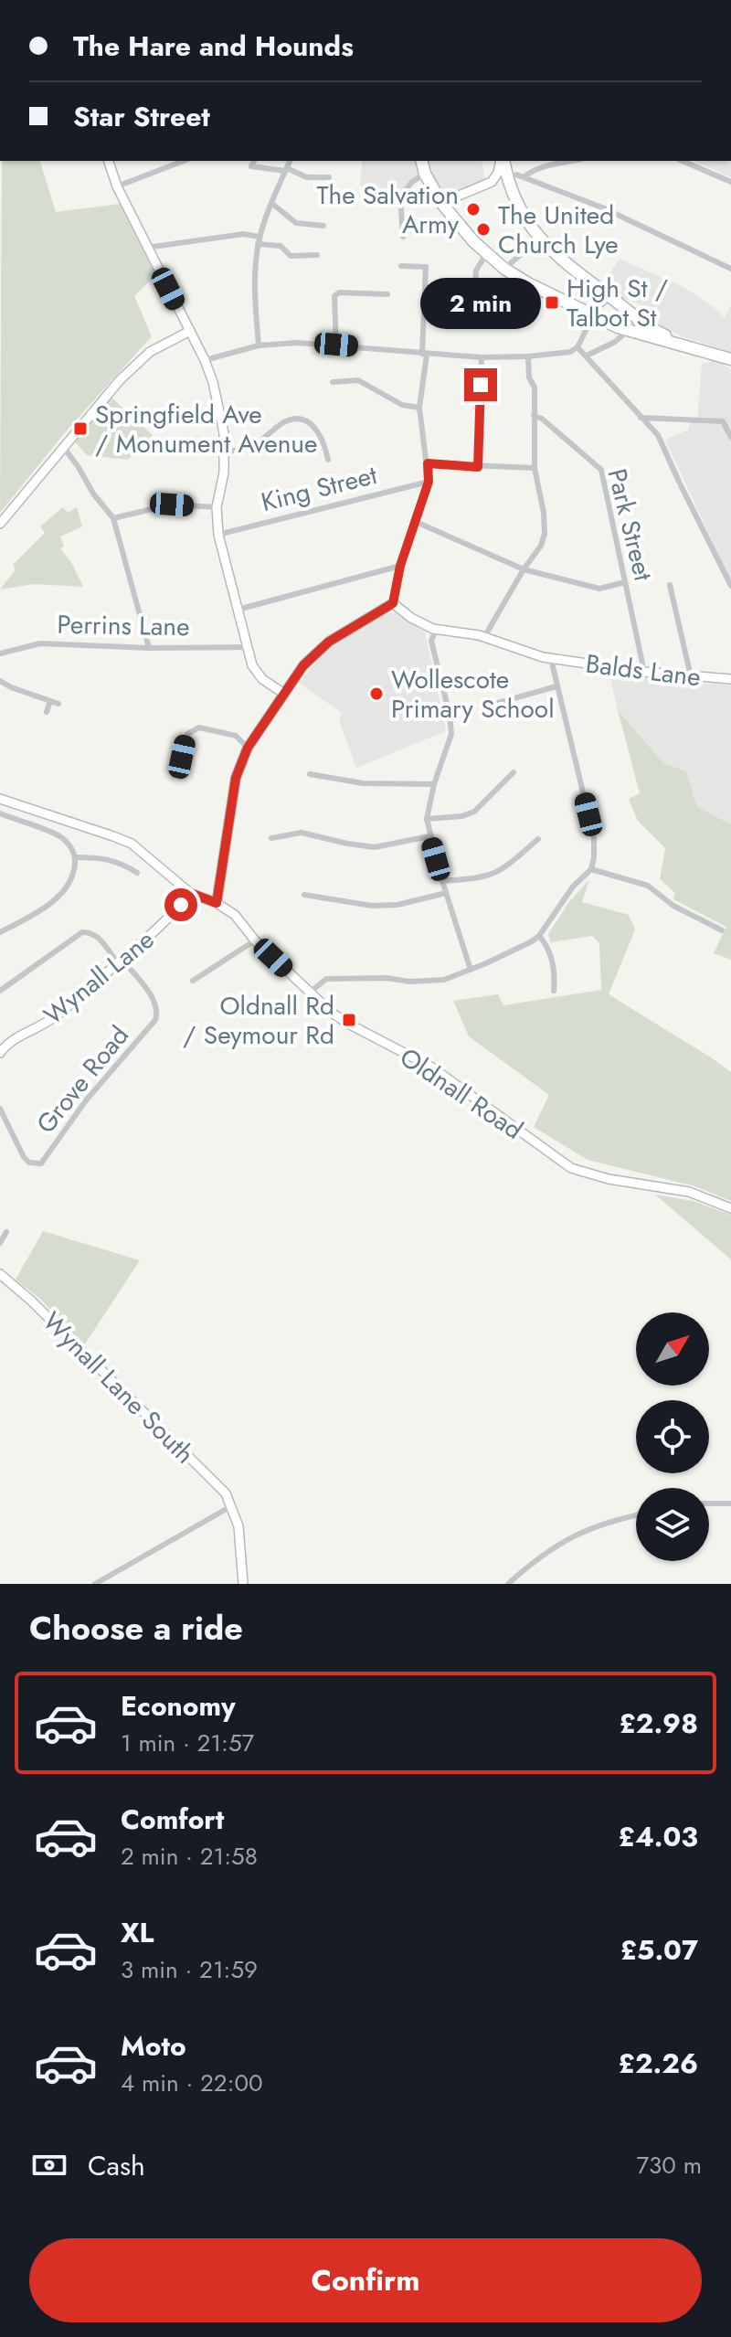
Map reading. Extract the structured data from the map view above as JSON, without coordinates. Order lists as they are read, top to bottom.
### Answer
{
  "streets": {
    "street": [
      "King Street",
      "Park Street",
      "Perrins Lane",
      "Balds Lane",
      "Wynall Lane",
      "Grove Road",
      "Oldnall Road",
      "Wynall Lane South"
    ]
  },
  "crossings": [
    ["Park Street", "Balds Lane"],
    ["Wynall Lane", "Grove Road"],
    ["Wynall Lane", "Oldnall Road"]
  ],
  "places": {
    "other": ["The Salvation Army", "The United Church Lye", "Wollescote Primary School"],
    "transit": ["High St / Talbot St", "Springfield Ave / Monument Avenue", "Oldnall Rd / Seymour Rd"]
  },
  "north": "top right",
  "page": {
    "banner": ["The Hare and Hounds", "Star Street"],
    "bubble": "2 min",
    "heading": "Choose a ride",
    "list": [
      {
        "name": "Economy",
        "note": "1 min · 21:57",
        "value": "£2.98"
      },
      {
        "name": "Comfort",
        "note": "2 min · 21:58",
        "value": "£4.03"
      },
      {
        "name": "XL",
        "note": "3 min · 21:59",
        "value": "£5.07"
      },
      {
        "name": "Moto",
        "note": "4 min · 22:00",
        "value": "£2.26"
      }
    ],
    "pay": ["Cash", "730 m"],
    "buttons": "Confirm"
  }
}
